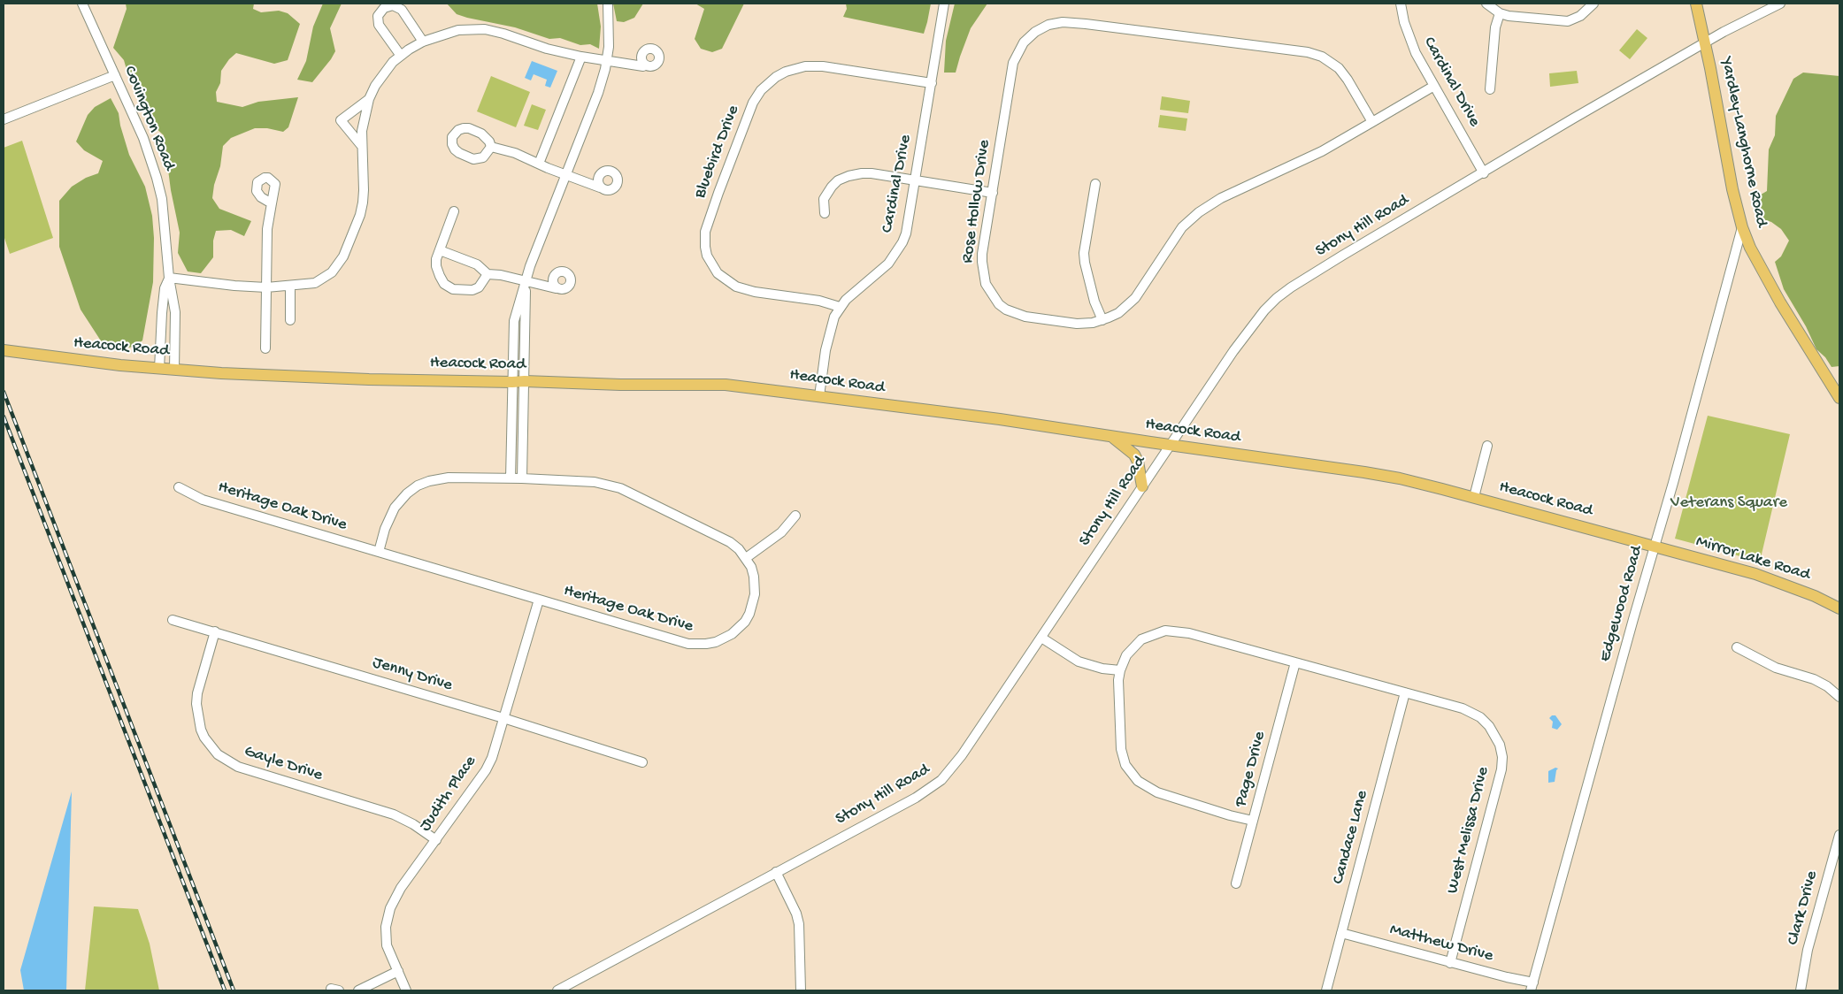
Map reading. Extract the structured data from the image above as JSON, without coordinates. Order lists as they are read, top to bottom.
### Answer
{
  "streets": {
    "main road": ["Yardley-Langhorne Road", "Heacock Road", "Mirror Lake Road"],
    "street": [
      "Cardinal Drive",
      "Covington Road",
      "Bluebird Drive",
      "Rose Hollow Drive",
      "Stony Hill Road",
      "Heritage Oak Drive",
      "Edgewood Road",
      "Jenny Drive",
      "Gayle Drive",
      "Page Drive",
      "Judith Place",
      "West Melissa Drive",
      "Candace Lane",
      "Clark Drive",
      "Matthew Drive"
    ]
  },
  "crossings": [
    ["Cardinal Drive", "Bluebird Drive"],
    ["Cardinal Drive", "Rose Hollow Drive"],
    ["Cardinal Drive", "Stony Hill Road"],
    ["Cardinal Drive", "Heacock Road"],
    ["Covington Road", "Heacock Road"],
    ["Yardley-Langhorne Road", "Stony Hill Road"],
    ["Yardley-Langhorne Road", "Edgewood Road"],
    ["Stony Hill Road", "Heacock Road"],
    ["Heacock Road", "Mirror Lake Road"],
    ["Heacock Road", "Edgewood Road"],
    ["Heritage Oak Drive", "Judith Place"],
    ["Mirror Lake Road", "Edgewood Road"],
    ["Edgewood Road", "Matthew Drive"],
    ["Jenny Drive", "Gayle Drive"],
    ["Jenny Drive", "Judith Place"],
    ["Gayle Drive", "Judith Place"],
    ["Page Drive", "West Melissa Drive"],
    ["West Melissa Drive", "Candace Lane"],
    ["West Melissa Drive", "Matthew Drive"],
    ["Candace Lane", "Matthew Drive"]
  ],
  "parks": ["Veterans Square"]
}
